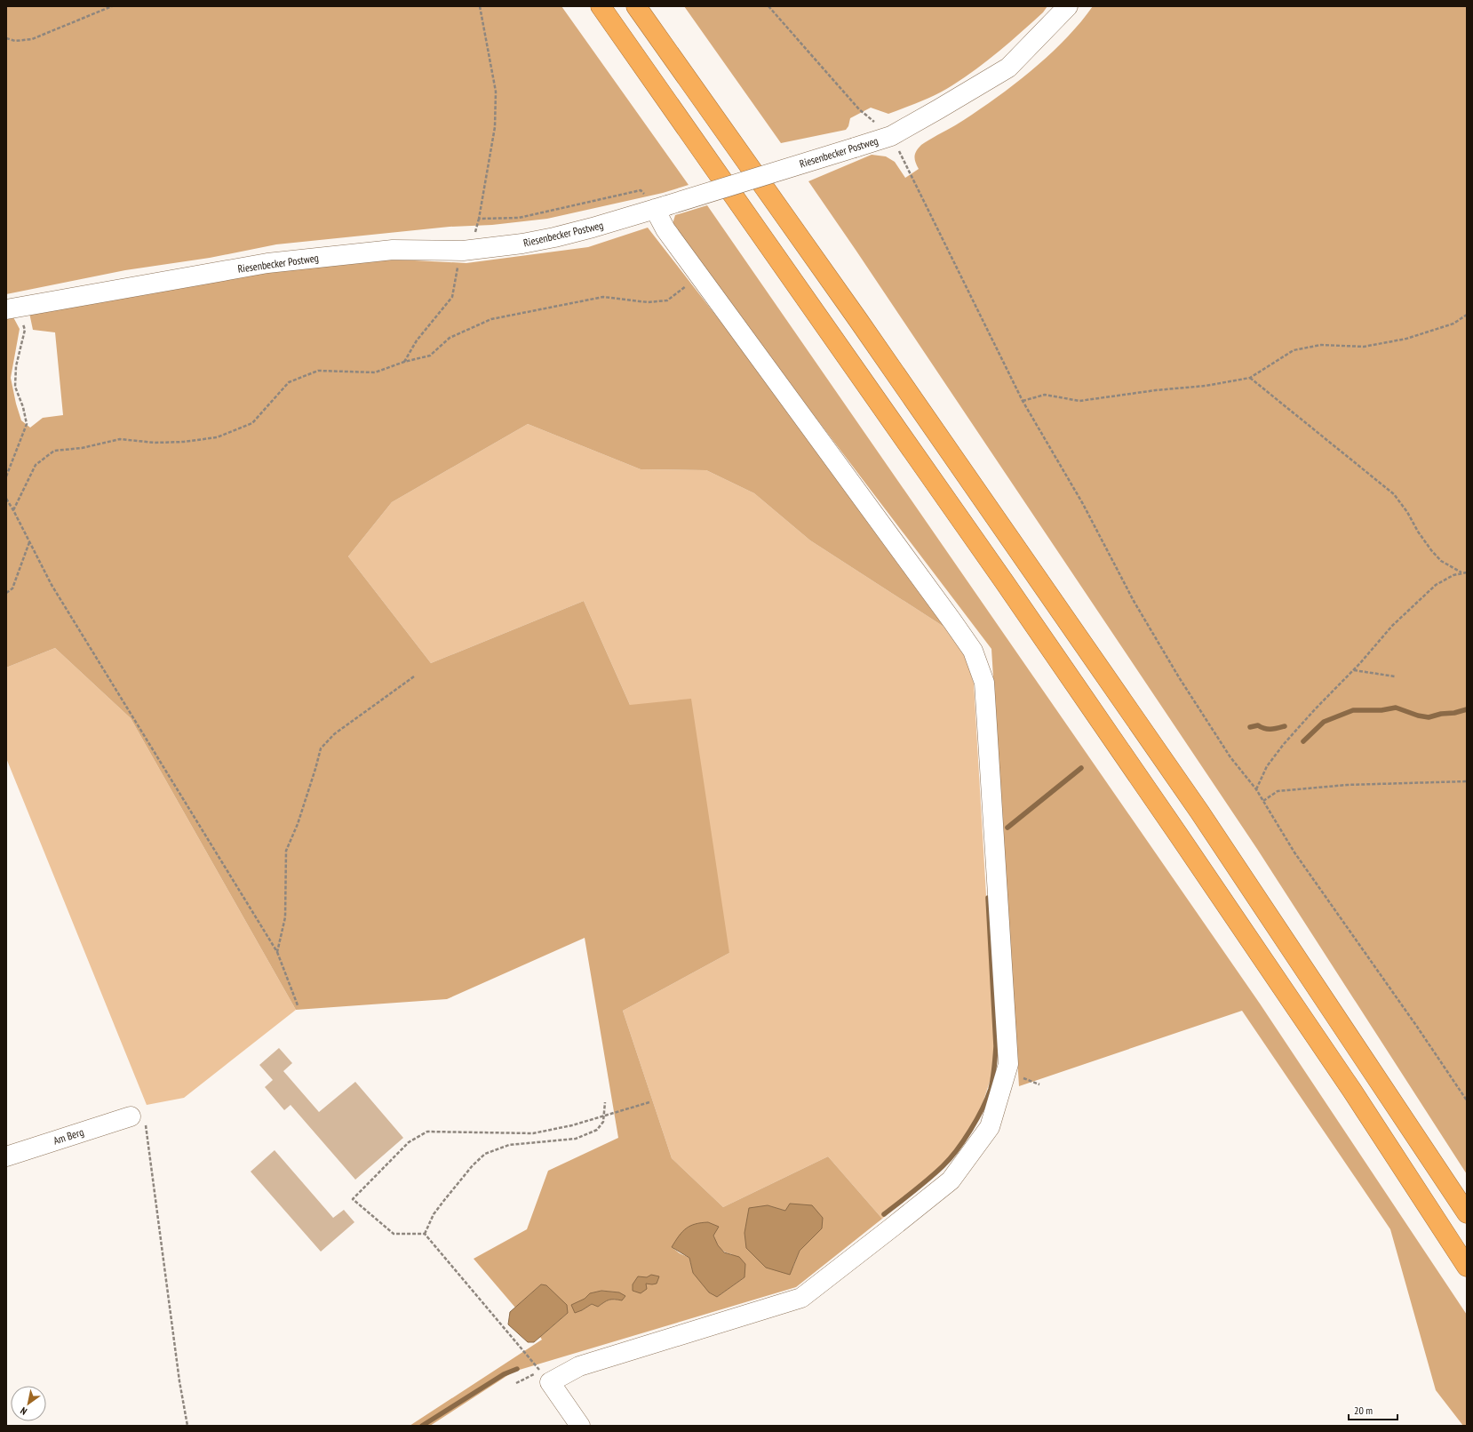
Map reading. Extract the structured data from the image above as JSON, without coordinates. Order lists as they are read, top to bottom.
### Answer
{
  "streets": {
    "street": ["Riesenbecker Postweg", "Am Berg"]
  },
  "scale_bar": "20 m",
  "north": "bottom left"
}
